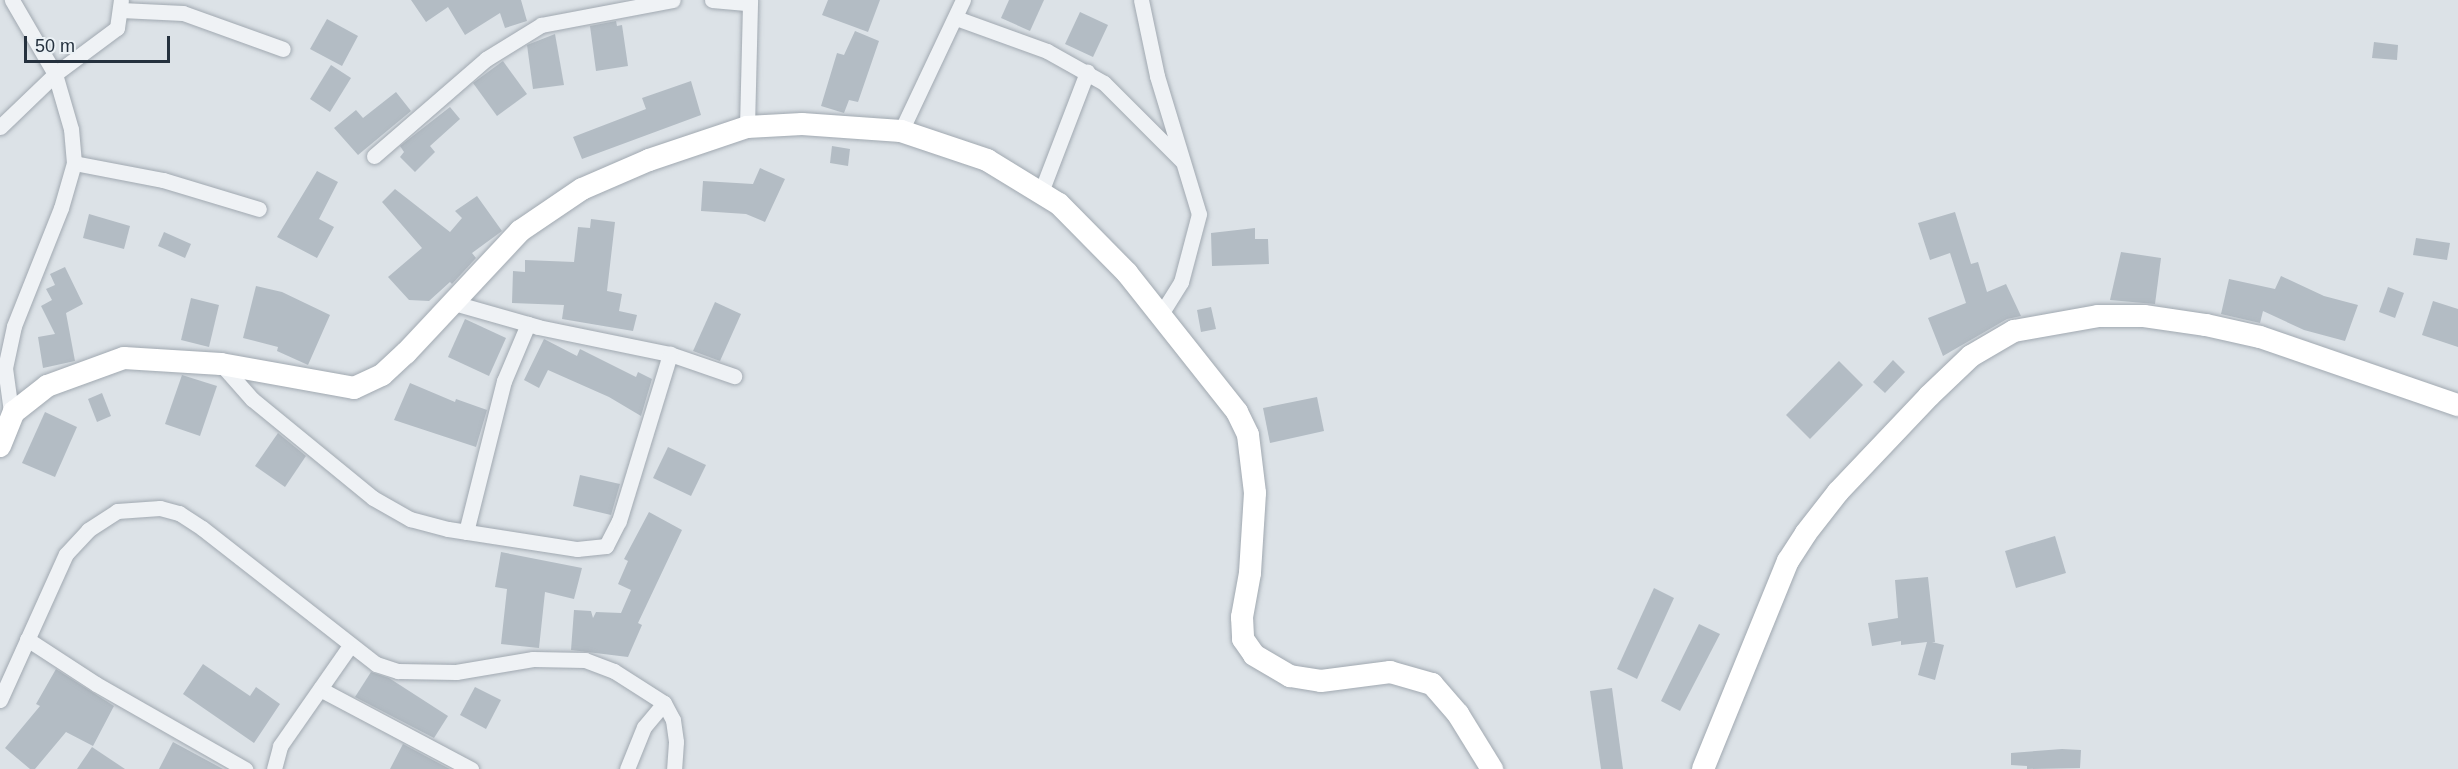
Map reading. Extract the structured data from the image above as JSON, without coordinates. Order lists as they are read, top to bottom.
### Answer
{
  "scale_bar": "50 m"
}
